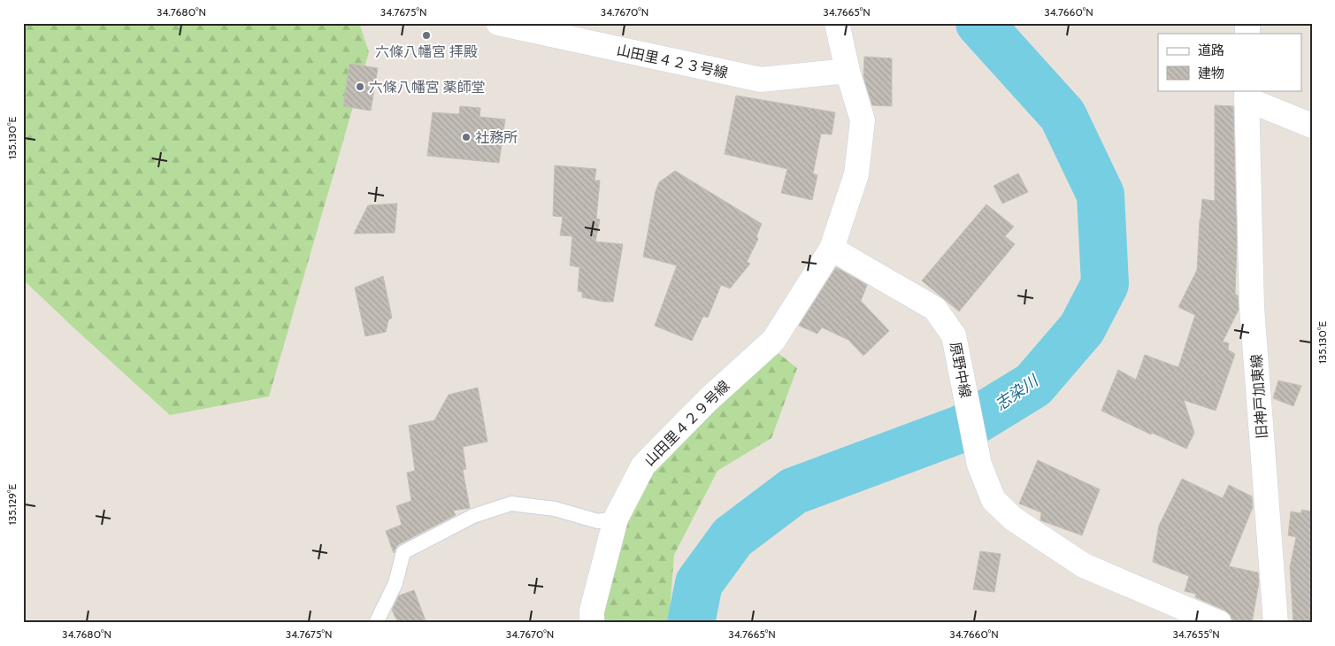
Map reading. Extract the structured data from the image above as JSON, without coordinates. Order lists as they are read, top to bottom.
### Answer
{
  "streets": {
    "street": [
      "山田里４２３号線",
      "原野中線",
      "旧神戸加東線",
      "山田里４２９号線"
    ]
  },
  "crossings": [
    ["原野中線", "山田里４２９号線"]
  ],
  "water": ["志染川"],
  "places": ["六條八幡宮 拝殿", "六條八幡宮 薬師堂", "社務所"],
  "legend": ["道路", "建物"],
  "coordinates": [
    "34.7680°N",
    "34.7675°N",
    "34.7670°N",
    "34.7665°N",
    "34.7660°N",
    "135.130°E",
    "135.129°E",
    "34.7655°N"
  ]
}
